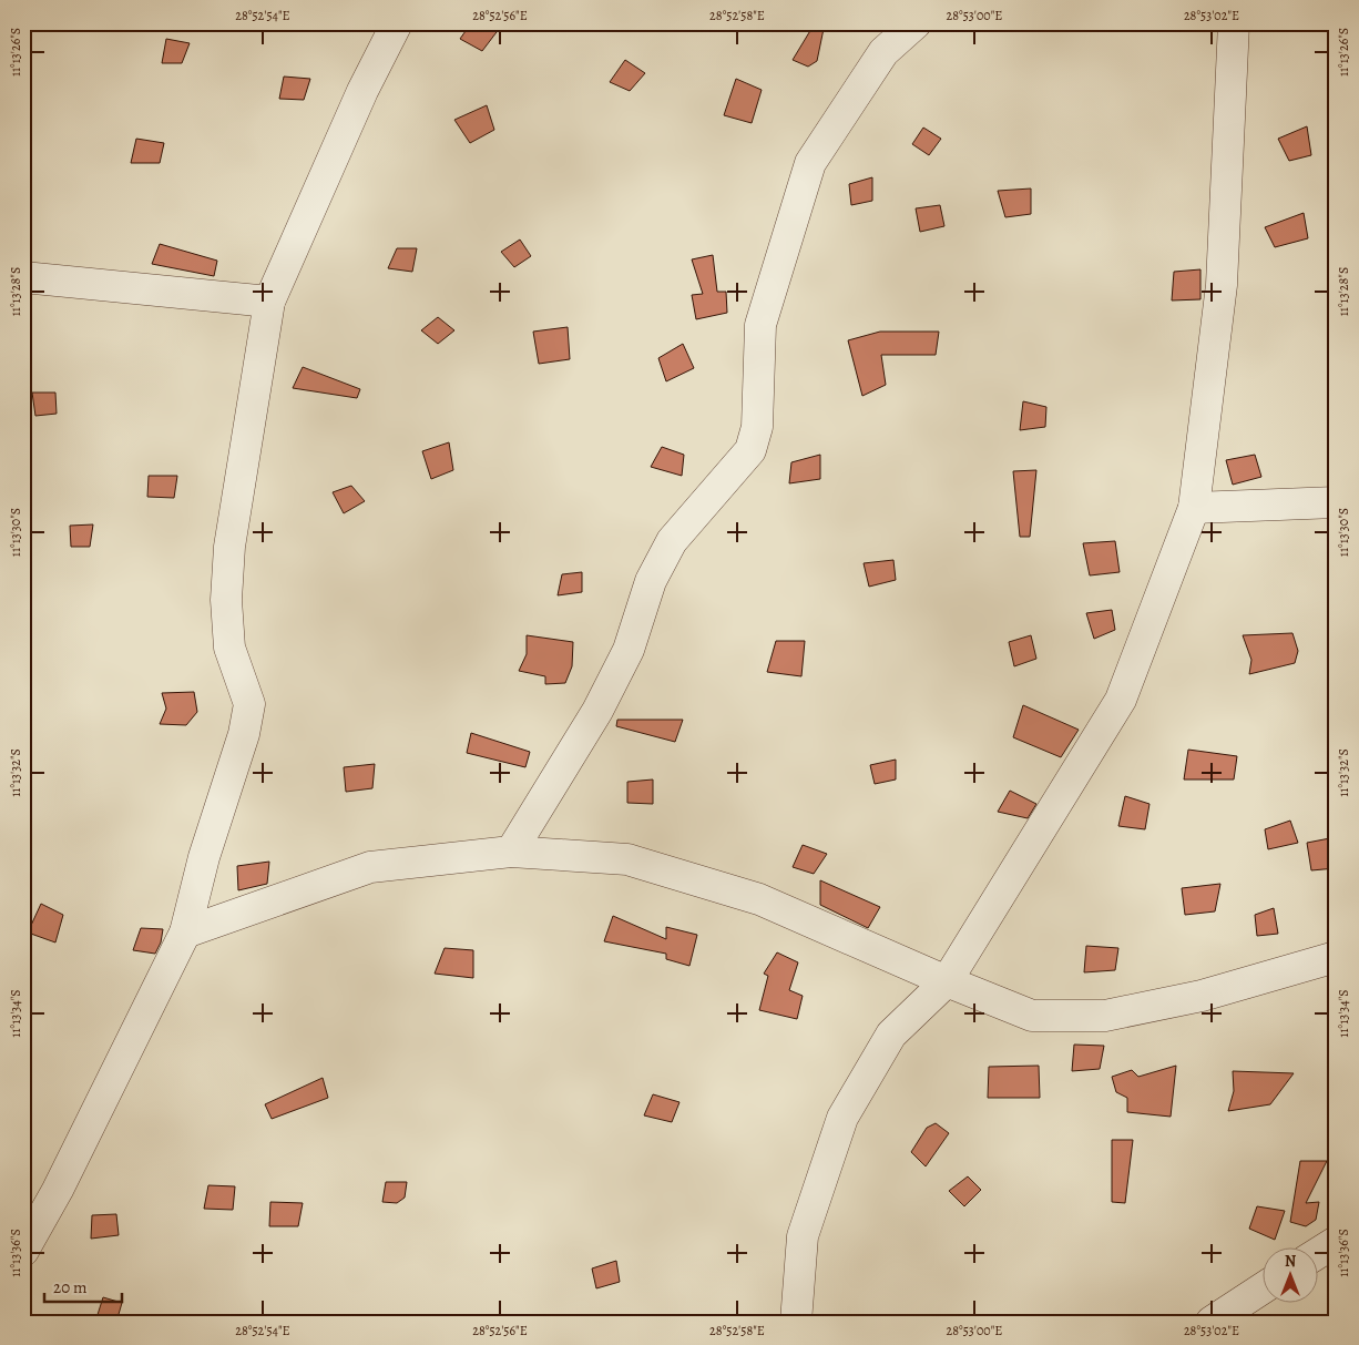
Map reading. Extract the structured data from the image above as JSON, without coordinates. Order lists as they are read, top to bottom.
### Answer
{
  "scale_bar": "20 m",
  "north": "top",
  "coordinates": [
    "28°52'54\"E",
    "28°52'56\"E",
    "28°52'58\"E",
    "28°53'00\"E",
    "28°53'02\"E",
    "11°13'26\"S",
    "11°13'28\"S",
    "11°13'30\"S",
    "11°13'32\"S",
    "11°13'34\"S",
    "11°13'36\"S"
  ]
}
